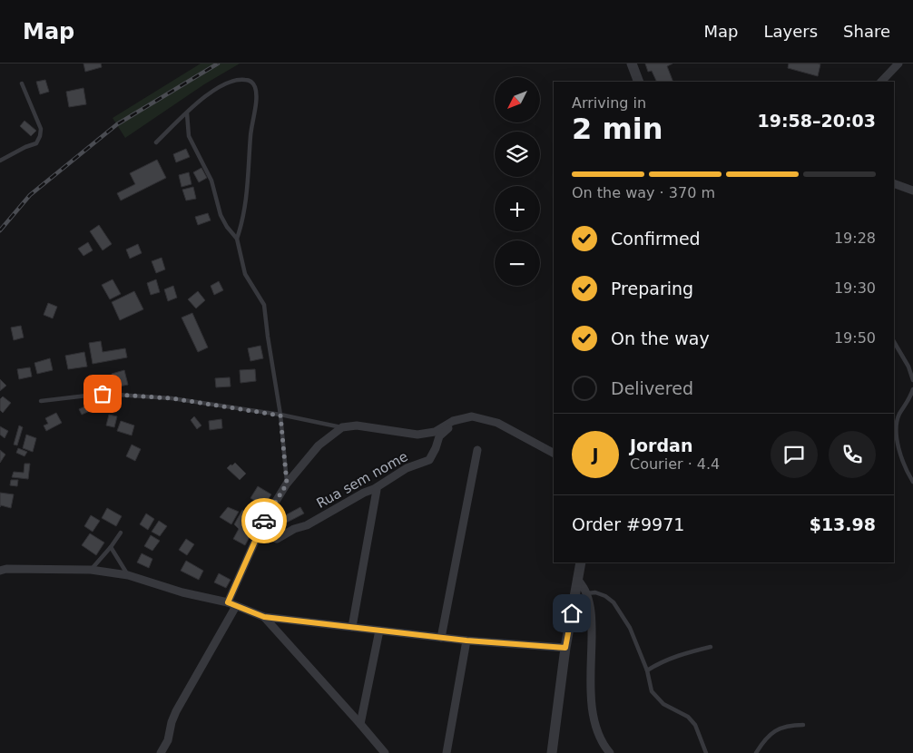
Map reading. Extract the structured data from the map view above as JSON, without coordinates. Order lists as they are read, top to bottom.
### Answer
{
  "streets": {
    "street": ["Rua sem nome"]
  },
  "north": "bottom left",
  "page": {
    "header": "Map",
    "nav": ["Map", "Layers", "Share"],
    "map_buttons": ["+", "−"],
    "heading": ["2 min", "Arriving in", "19:58–20:03"],
    "panel": [
      "Jordan",
      "Courier · 4.4",
      "Order #9971",
      "$13.98"
    ],
    "bar": "On the way · 370 m",
    "list": [
      ["Confirmed", "19:28"],
      ["Preparing", "19:30"],
      ["On the way", "19:50"],
      "Delivered"
    ],
    "round": "J"
  }
}
